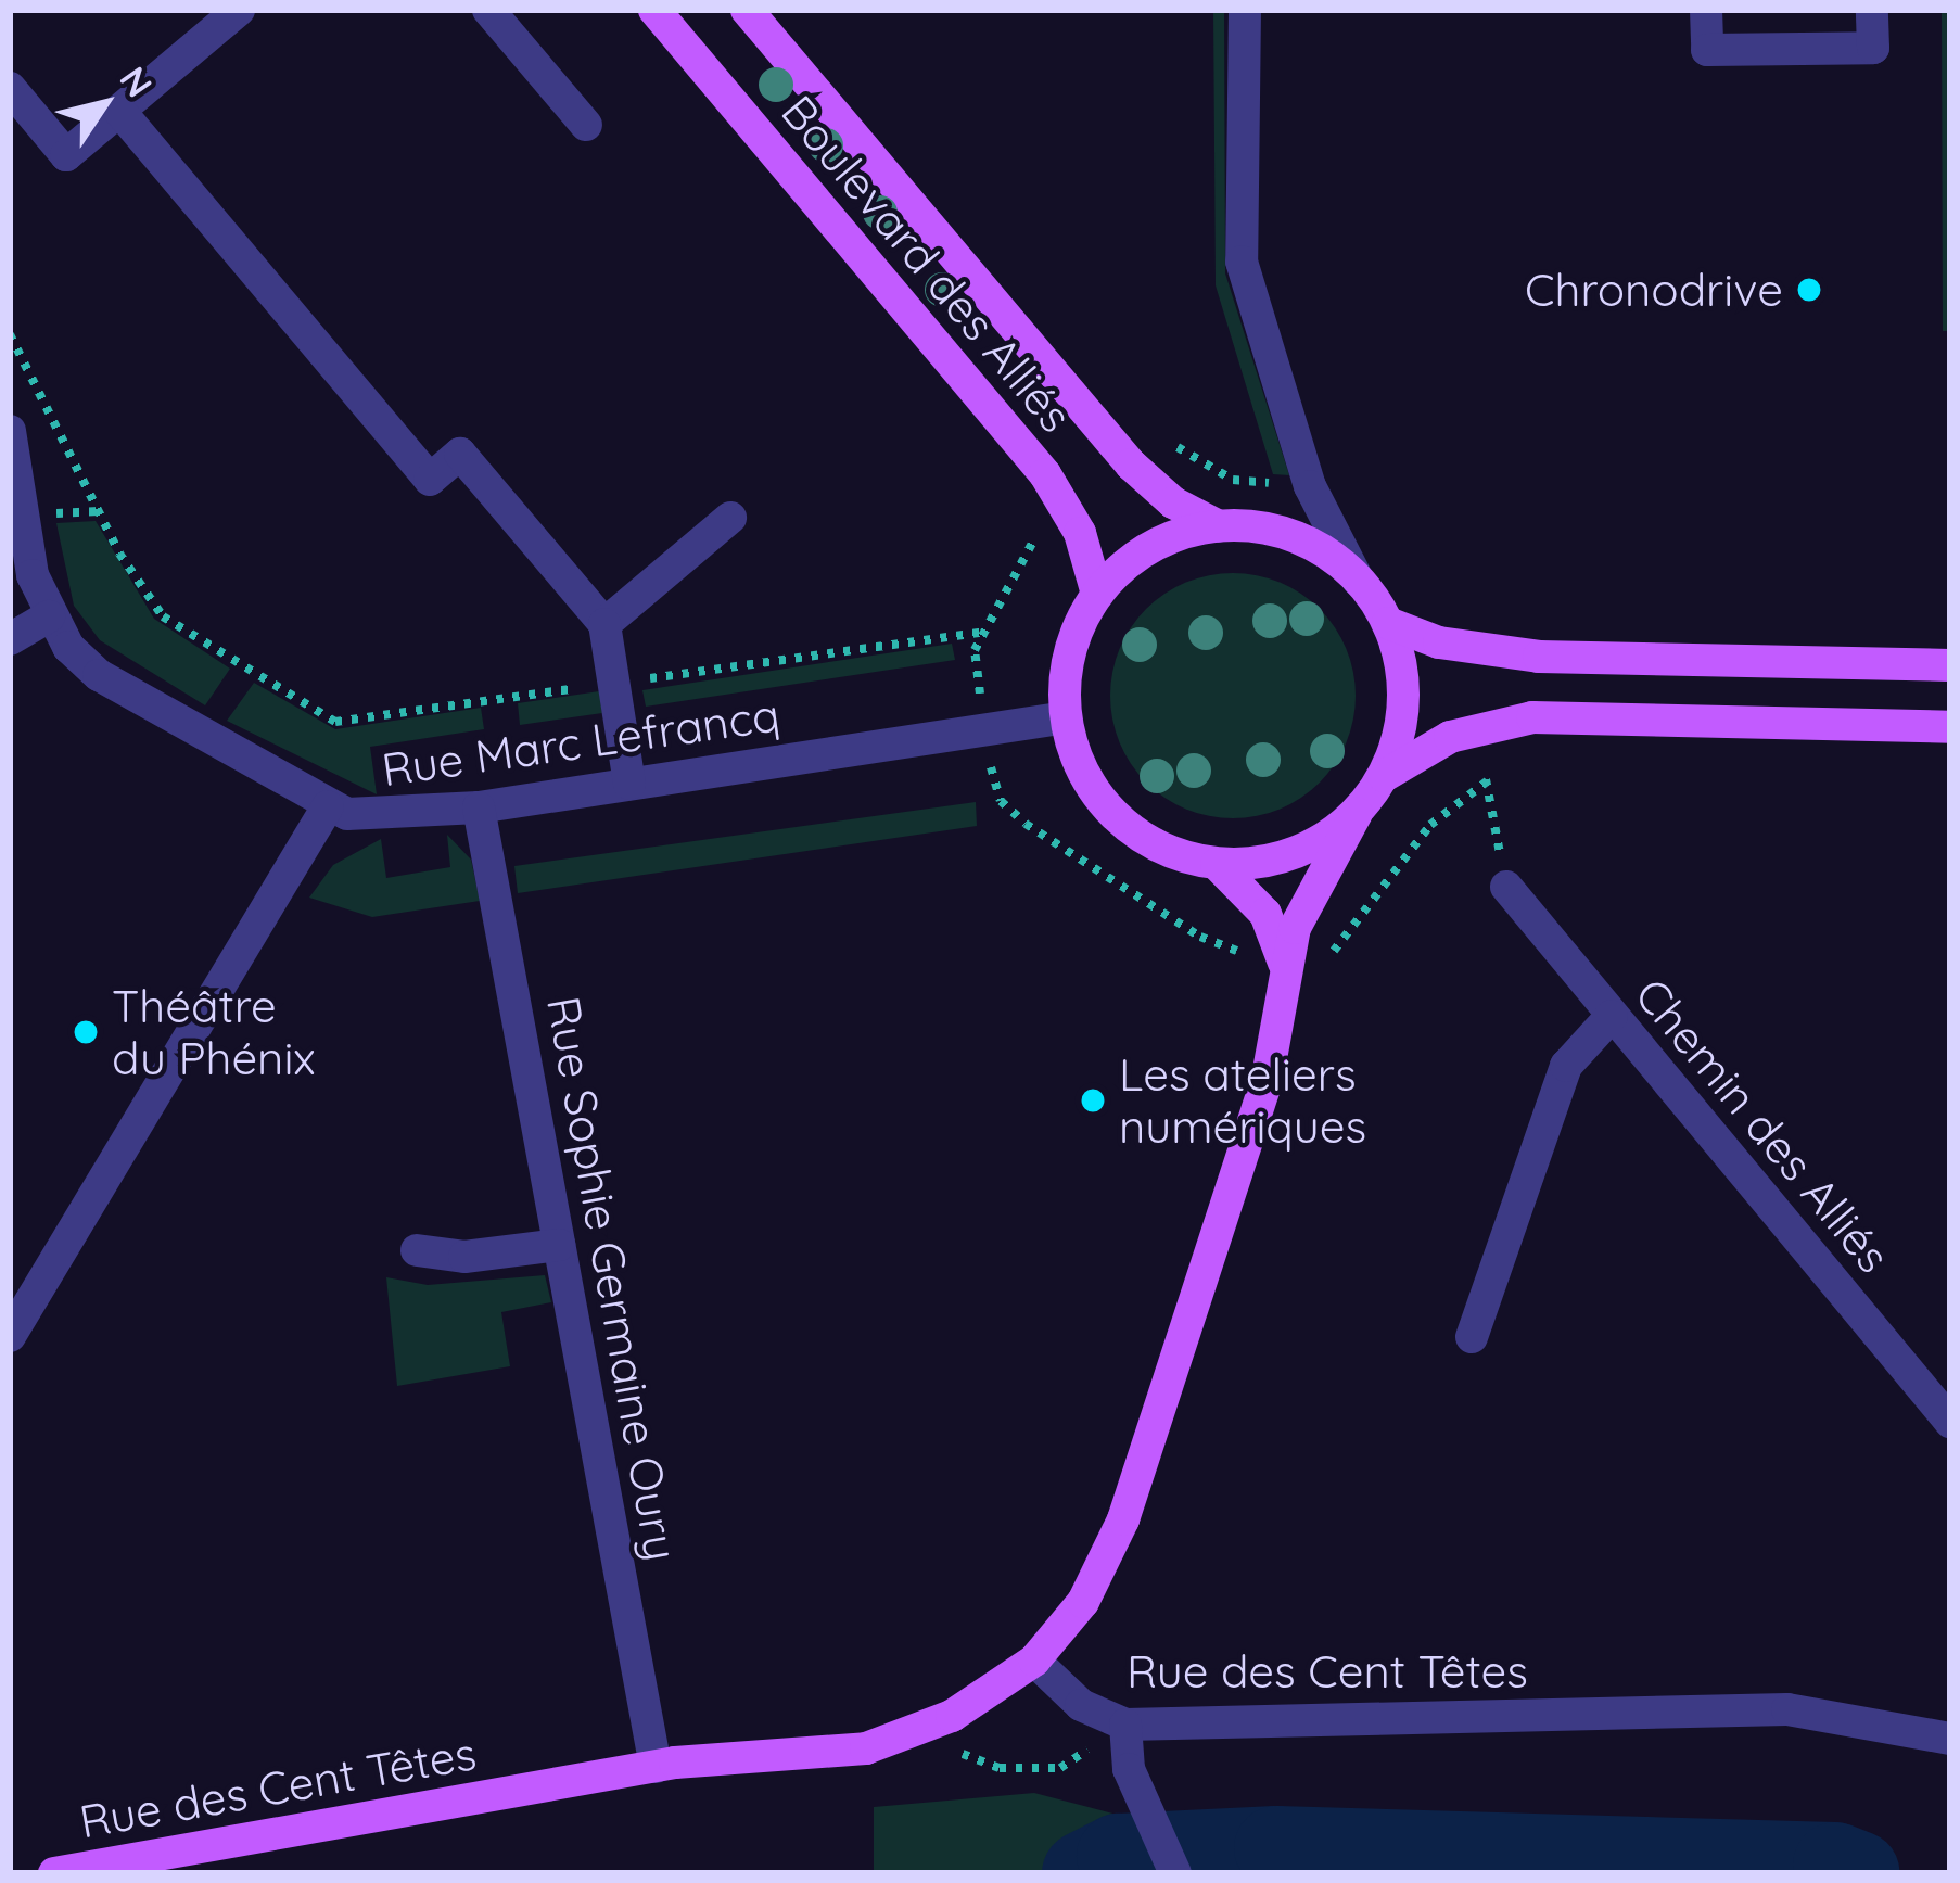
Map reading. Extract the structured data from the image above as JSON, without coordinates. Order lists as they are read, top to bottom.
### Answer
{
  "streets": {
    "main road": ["Boulevard des Alliés", "Rue des Cent Têtes"],
    "street": ["Rue Marc Lefrancq", "Chemin des Alliés", "Rue Sophie Germaine Oury"]
  },
  "crossings": [
    ["Boulevard des Alliés", "Rue Marc Lefrancq"],
    ["Rue Marc Lefrancq", "Rue Sophie Germaine Oury"],
    ["Rue Sophie Germaine Oury", "Rue des Cent Têtes"]
  ],
  "places": ["Chronodrive", "Théâtre du Phénix", "Les ateliers numériques"],
  "north": "top right"
}
